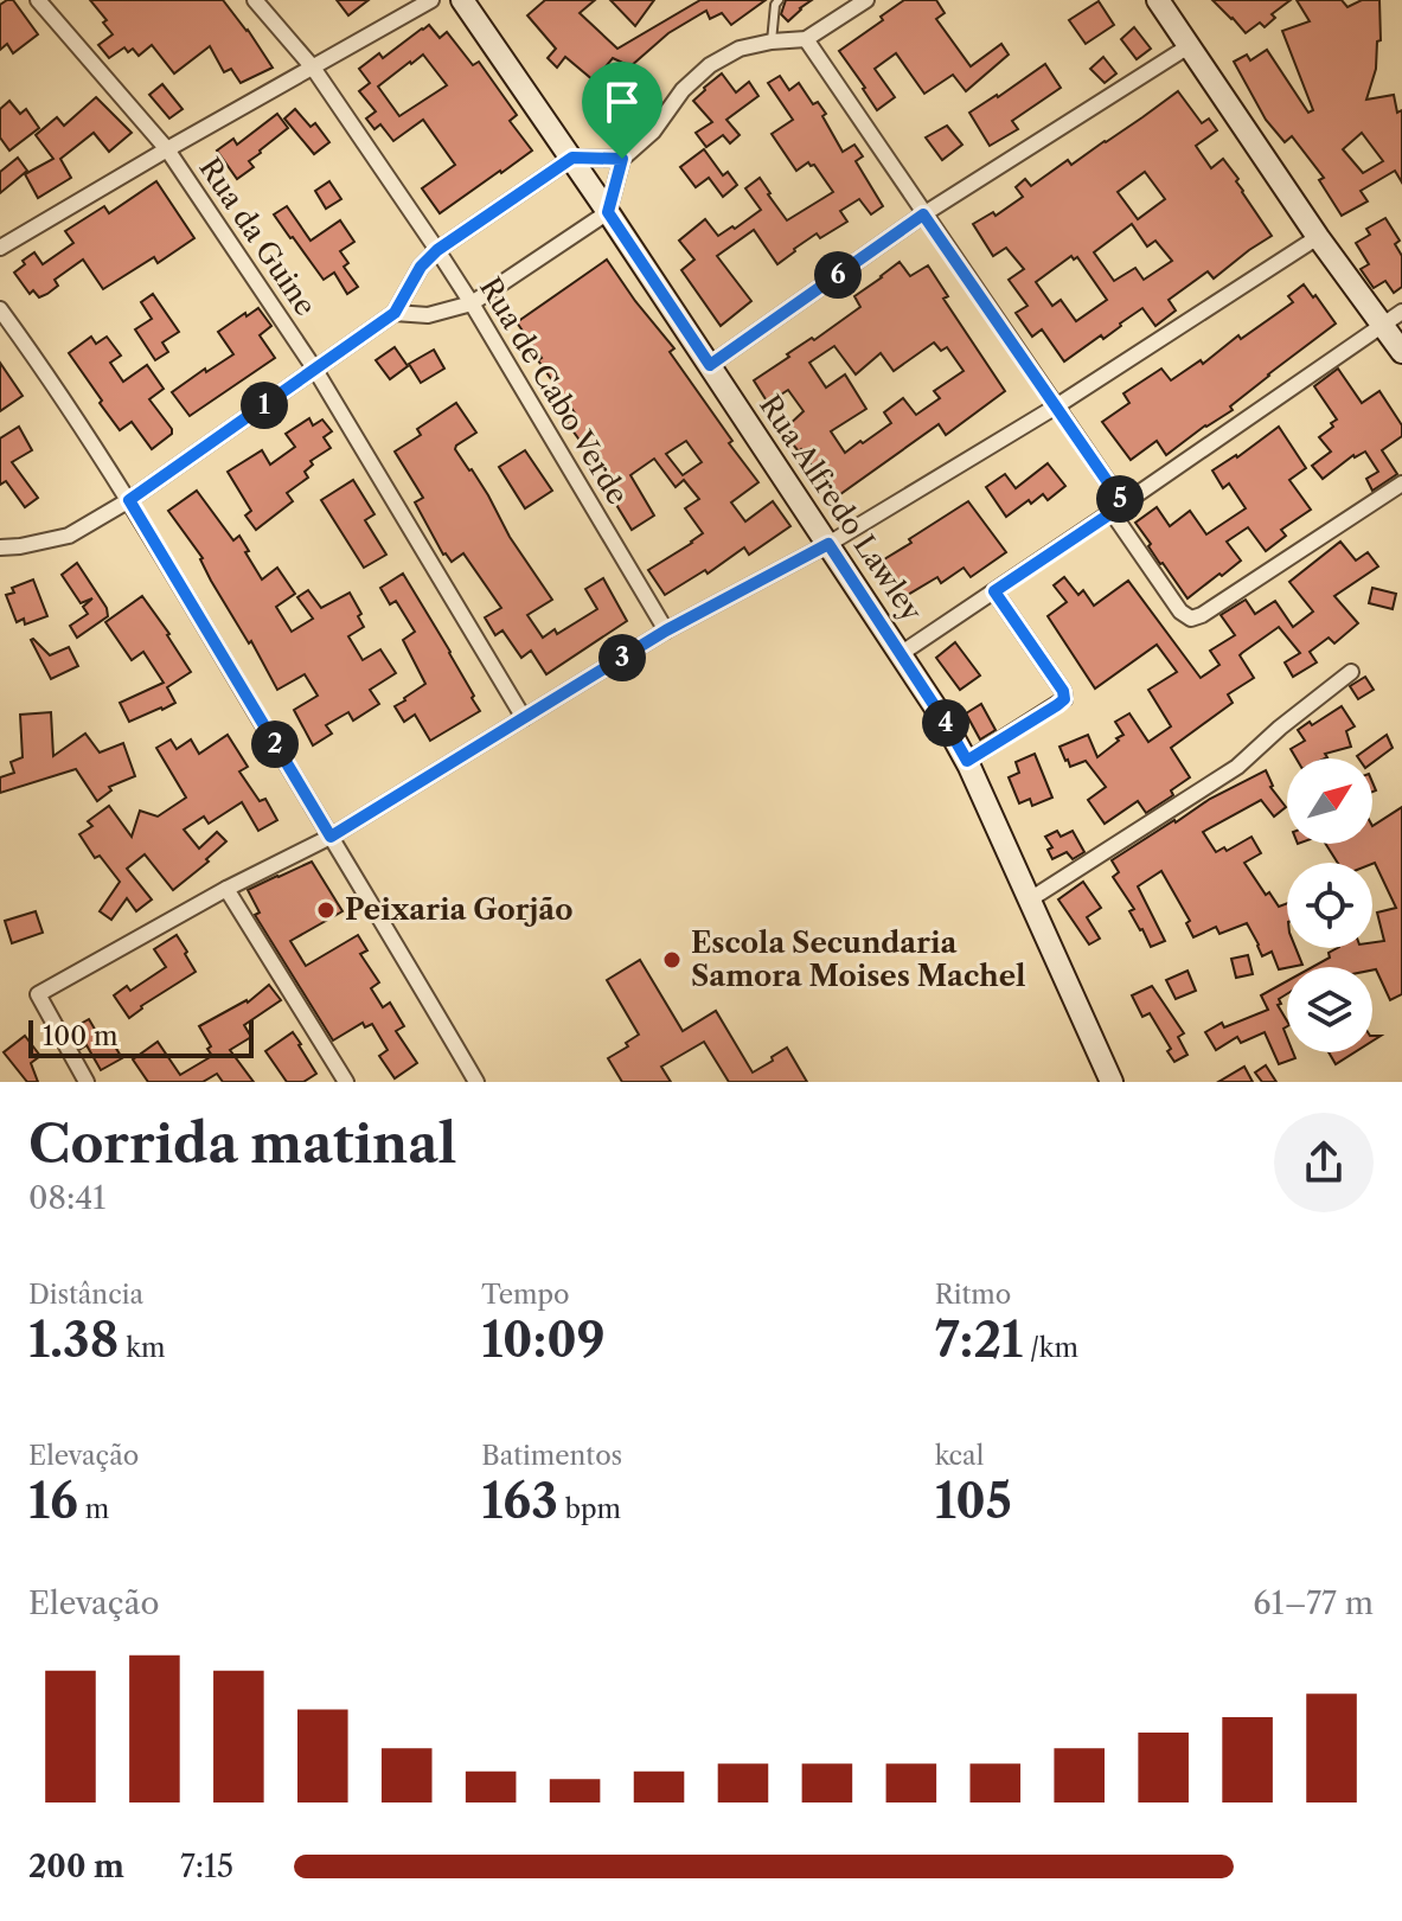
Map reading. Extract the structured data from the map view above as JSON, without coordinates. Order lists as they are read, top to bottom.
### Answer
{
  "streets": {
    "main road": ["Rua Alfredo Lawley"],
    "street": ["Rua da Guine", "Rua de Cabo Verde"]
  },
  "places": ["Peixaria Gorjão", "Escola Secundaria Samora Moises Machel"],
  "scale_bar": "100 m",
  "north": "top right",
  "page": {
    "pins": [
      "6",
      "1",
      "5",
      "3",
      "4",
      "2"
    ],
    "scale": "100 m",
    "heading": ["Corrida matinal", "08:41"],
    "stats": [
      ["Distância", "1.38 km"],
      ["Tempo", "10:09"],
      ["Ritmo", "7:21 /km"],
      ["Elevação", "16 m"],
      ["Batimentos", "163 bpm"],
      ["kcal", "105"]
    ],
    "chart": ["Elevação", "61–77 m"],
    "list": [
      {
        "name": "200 m",
        "note": "7:15"
      }
    ]
  }
}
